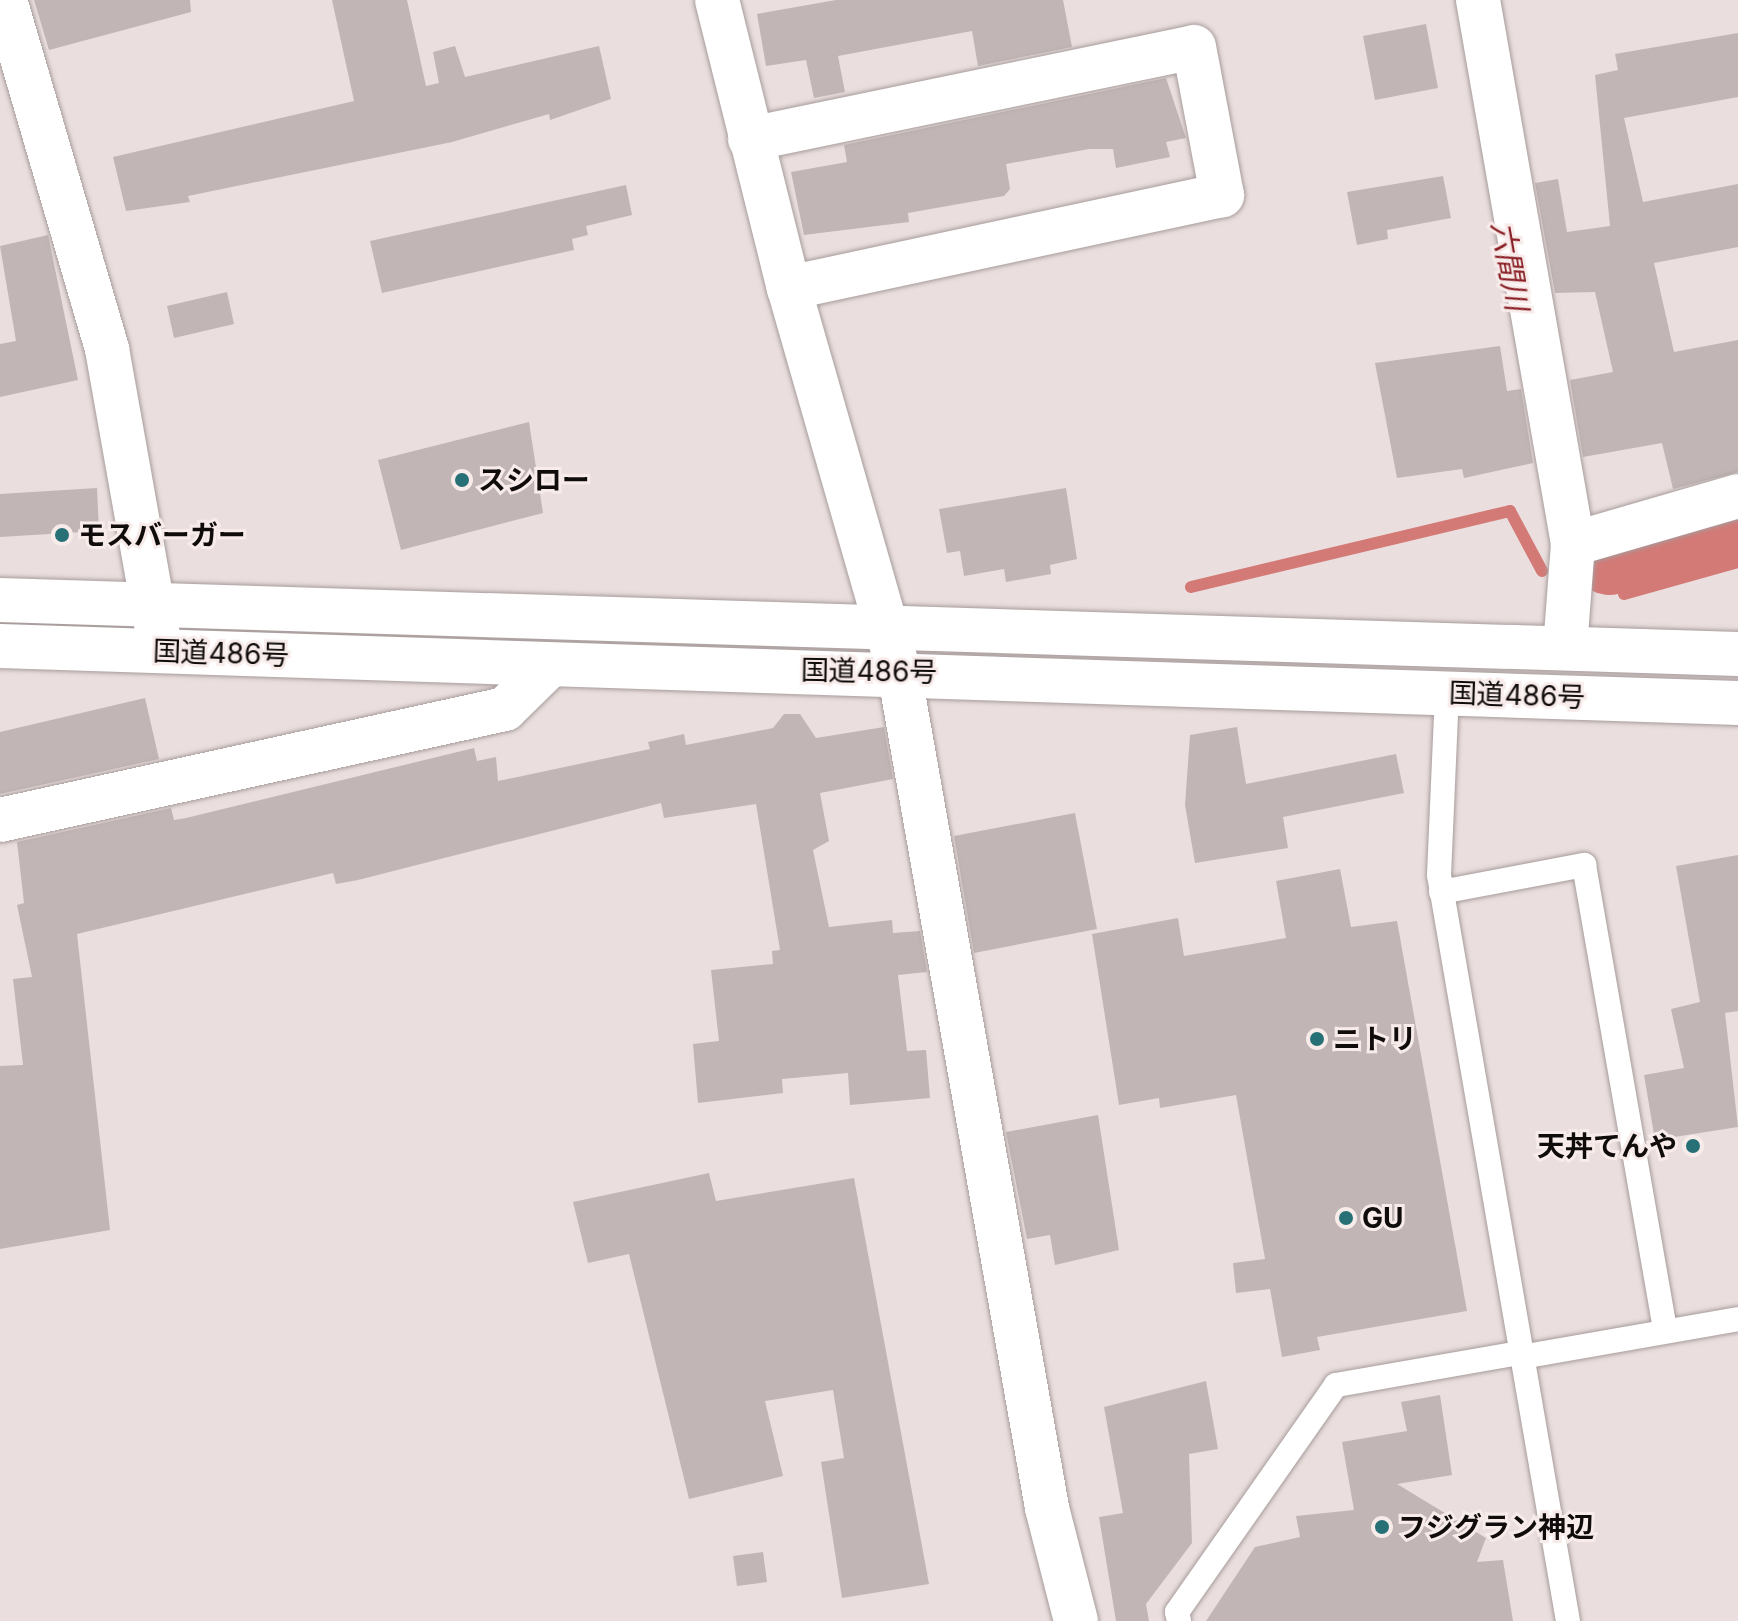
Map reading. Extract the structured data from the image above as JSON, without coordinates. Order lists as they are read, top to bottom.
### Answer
{
  "streets": {
    "main road": ["国道486号"]
  },
  "water": ["六間川"],
  "places": [
    "スシロー",
    "モスバーガー",
    "ニトリ",
    "天丼てんや",
    "GU",
    "フジグラン神辺"
  ]
}
